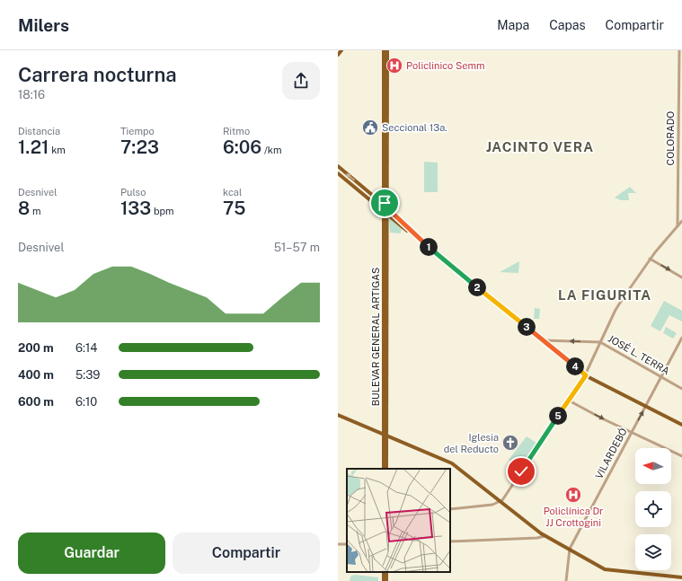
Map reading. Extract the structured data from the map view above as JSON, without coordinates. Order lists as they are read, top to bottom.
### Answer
{
  "streets": {
    "main road": ["BULEVAR GENERAL ARTIGAS"],
    "street": ["COLORADO", "JOSÉ L. TERRA", "VILARDEBÓ"]
  },
  "crossings": [
    ["JOSÉ L. TERRA", "VILARDEBÓ"]
  ],
  "one_way": ["JOSÉ L. TERRA"],
  "districts": ["JACINTO VERA", "LA FIGURITA"],
  "places": {
    "hospital": ["Policlinico Semm", "Policlínica Dr JJ Crottogini"],
    "public building": ["Seccional 13a."],
    "church": ["Iglesia del Reducto"]
  },
  "north": "left",
  "page": {
    "header": "Milers",
    "nav": ["Mapa", "Capas", "Compartir"],
    "heading": ["Carrera nocturna", "18:16"],
    "stats": [
      ["Distancia", "1.21 km"],
      ["Tiempo", "7:23"],
      ["Ritmo", "6:06 /km"],
      ["Desnivel", "8 m"],
      ["Pulso", "133 bpm"],
      ["kcal", "75"]
    ],
    "chart": ["Desnivel", "51–57 m"],
    "pins": [
      "1",
      "2",
      "3",
      "4",
      "5"
    ],
    "list": [
      {
        "name": "200 m",
        "note": "6:14"
      },
      {
        "name": "400 m",
        "note": "5:39"
      },
      {
        "name": "600 m",
        "note": "6:10"
      }
    ],
    "buttons": ["Guardar", "Compartir"]
  }
}
